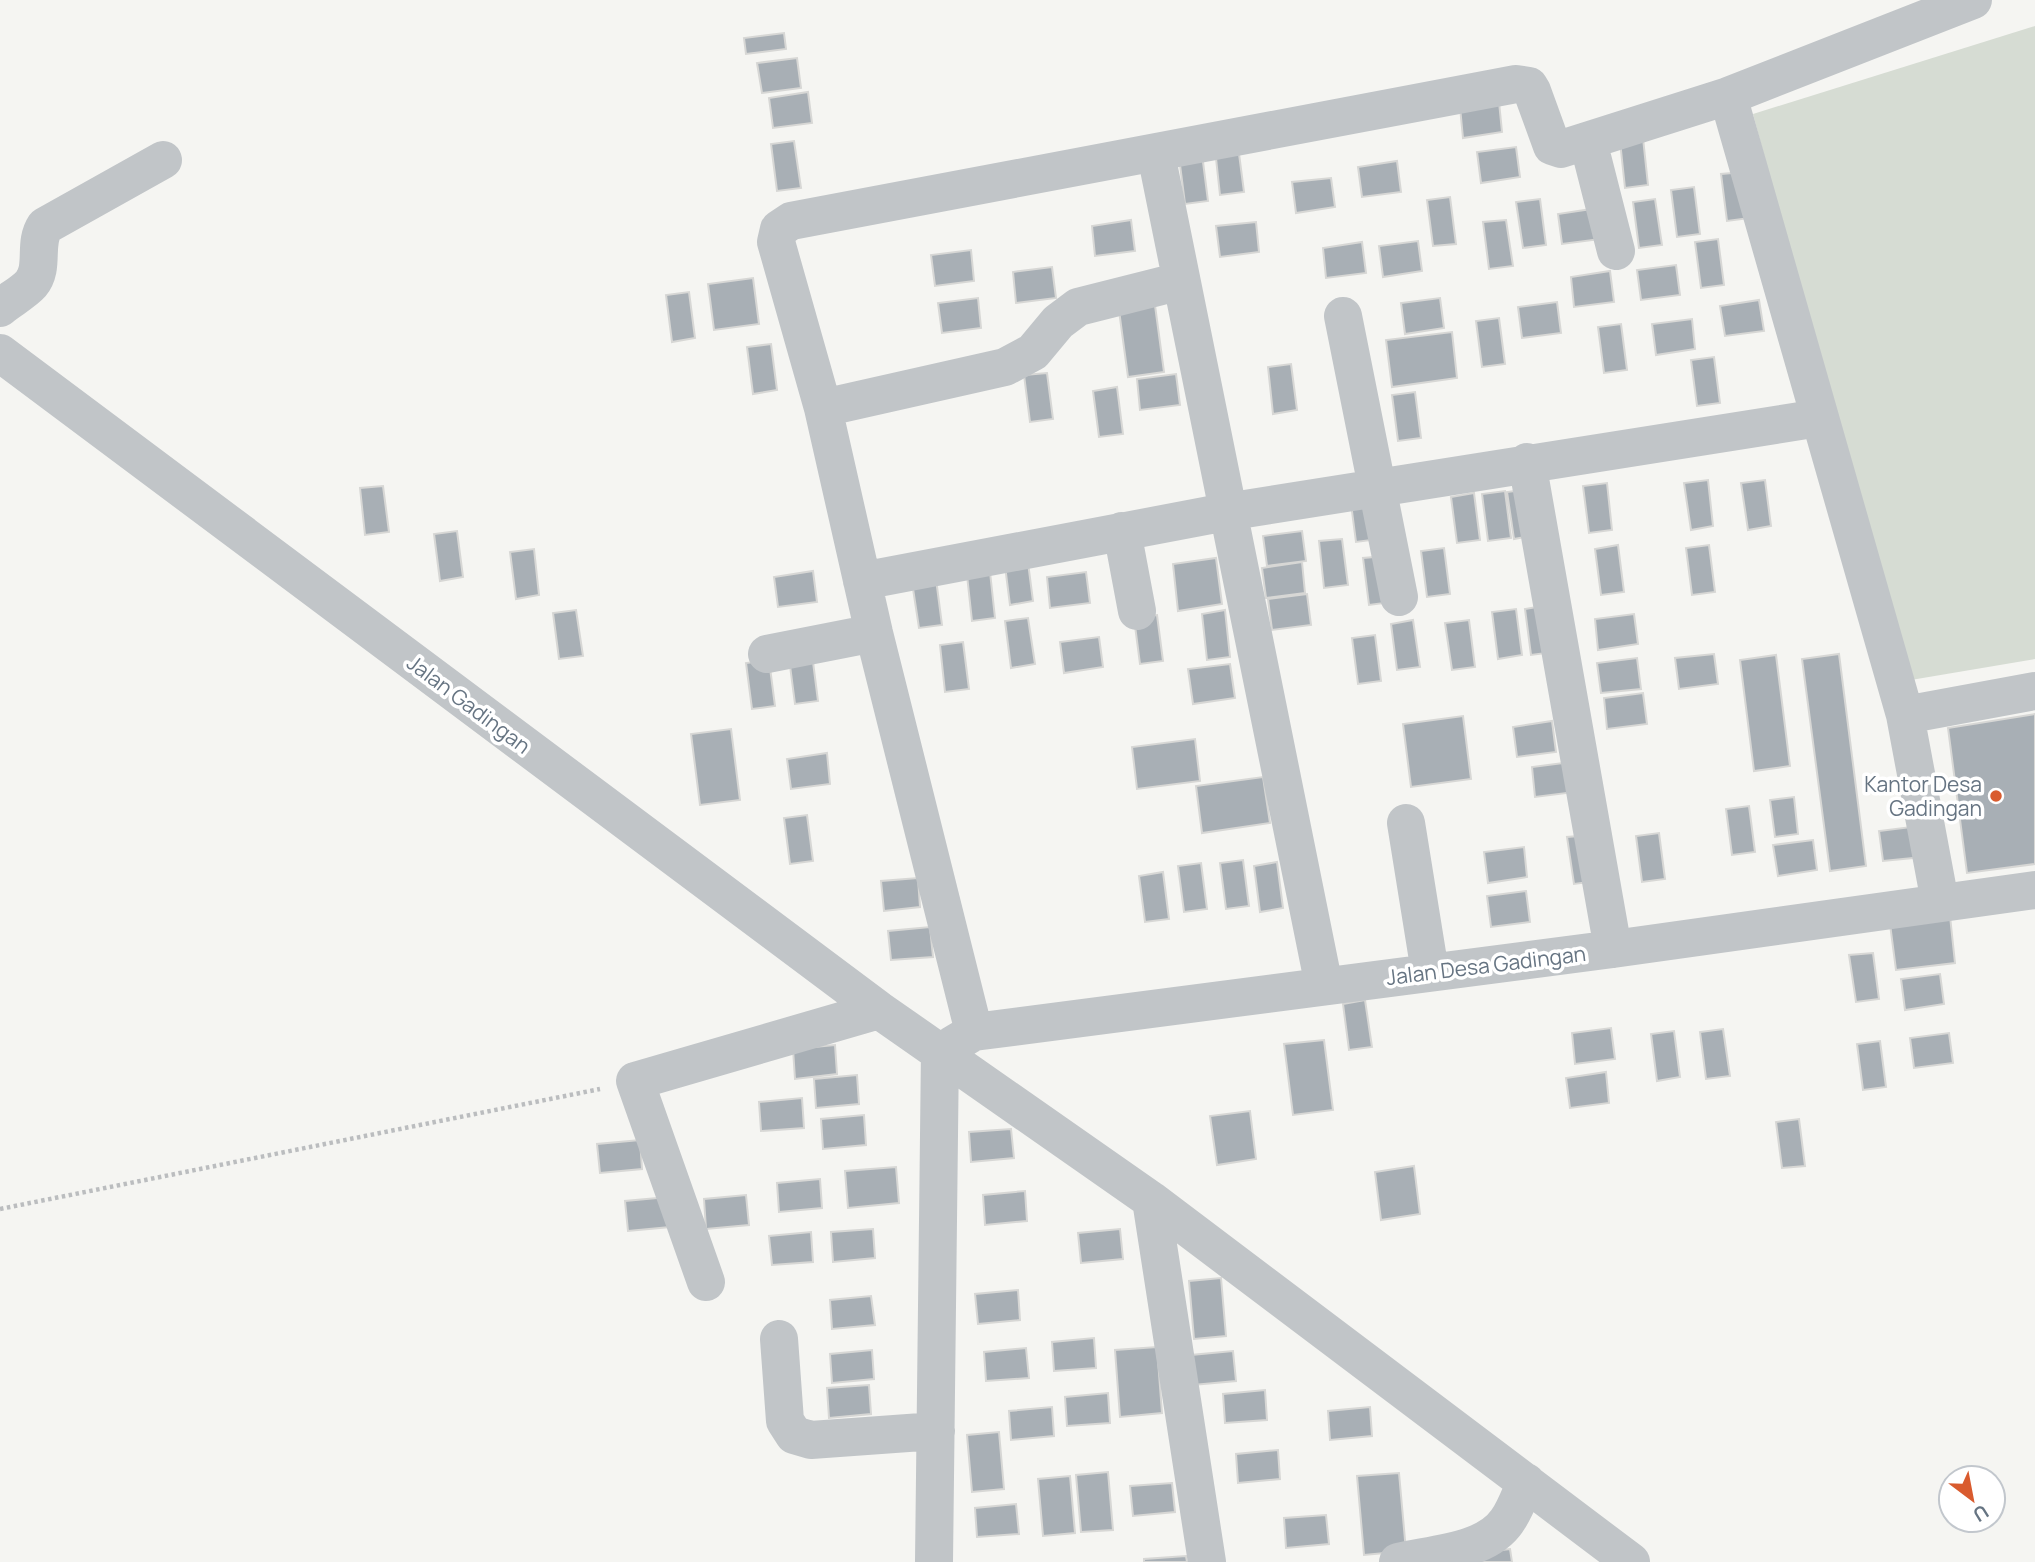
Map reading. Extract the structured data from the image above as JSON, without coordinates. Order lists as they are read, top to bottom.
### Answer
{
  "streets": {
    "street": ["Jalan Gadingan", "Jalan Desa Gadingan"]
  },
  "crossings": [
    ["Jalan Gadingan", "Jalan Desa Gadingan"]
  ],
  "places": ["Kantor Desa Gadingan"],
  "north": "bottom right"
}
